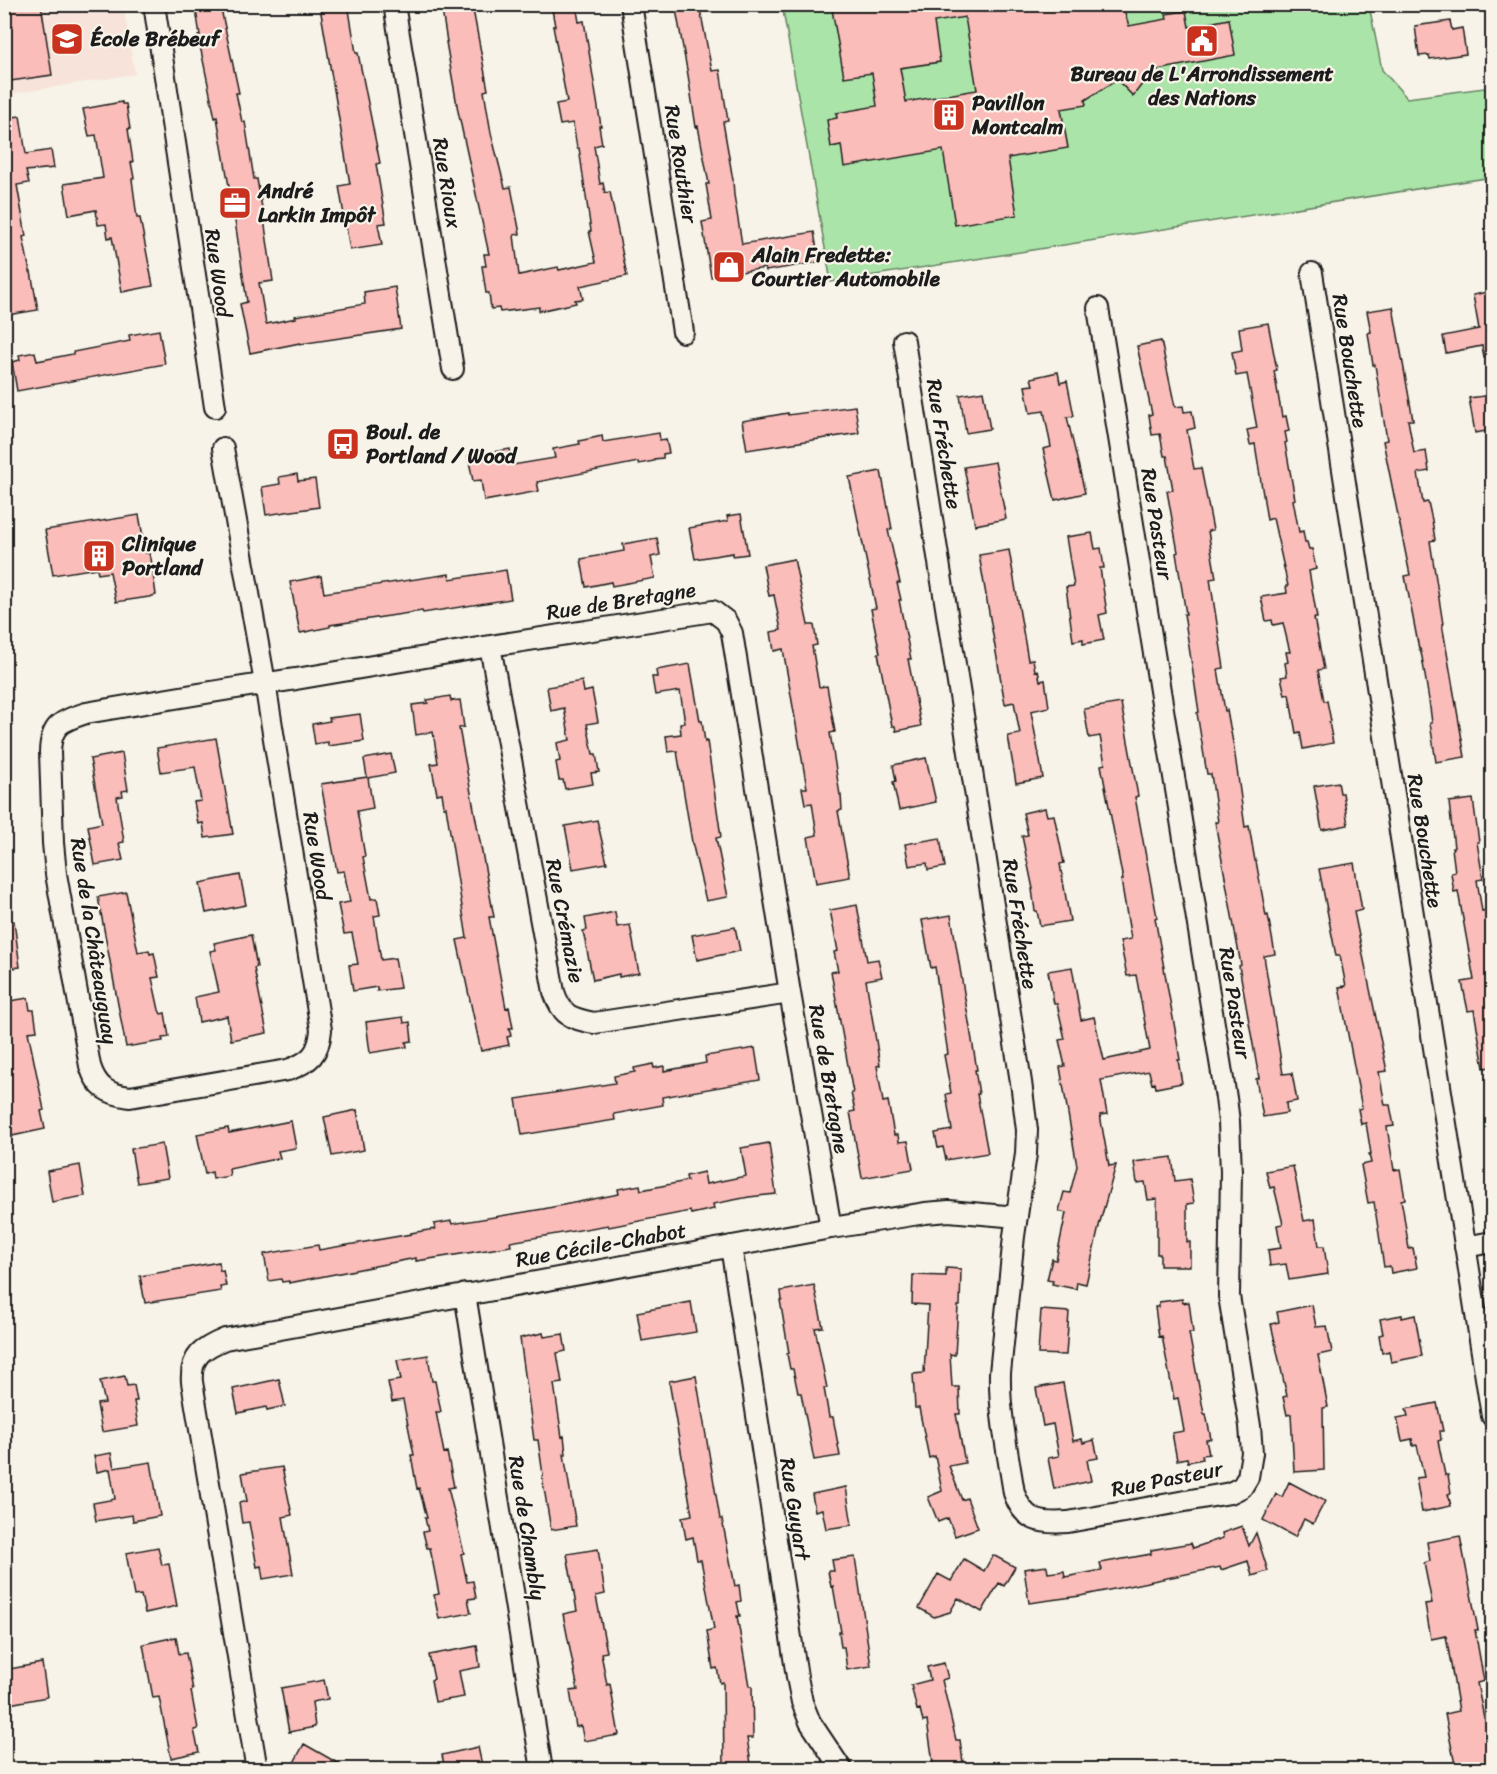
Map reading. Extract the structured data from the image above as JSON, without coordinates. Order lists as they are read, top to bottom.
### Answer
{
  "streets": {
    "street": [
      "Rue Routhier",
      "Rue Rioux",
      "Rue Wood",
      "Rue Bouchette",
      "Rue Fréchette",
      "Rue Pasteur",
      "Rue de Bretagne",
      "Rue Crémazie",
      "Rue de la Châteauguay",
      "Rue Cécile-Chabot",
      "Rue Guyart",
      "Rue de Chambly"
    ]
  },
  "crossings": [
    ["Rue Wood", "Rue de Bretagne"],
    ["Rue Wood", "Rue de la Châteauguay"],
    ["Rue Fréchette", "Rue Pasteur"],
    ["Rue Fréchette", "Rue Cécile-Chabot"],
    ["Rue de Bretagne", "Rue Crémazie"],
    ["Rue de Bretagne", "Rue de la Châteauguay"],
    ["Rue de Bretagne", "Rue Cécile-Chabot"],
    ["Rue Cécile-Chabot", "Rue Guyart"],
    ["Rue Cécile-Chabot", "Rue de Chambly"]
  ],
  "places": {
    "school or university": ["École Brébeuf"],
    "public building": ["Bureau de L'Arrondissement des Nations"],
    "building": ["Pavillon Montcalm", "Clinique Portland"],
    "office": ["André Larkin Impôt"],
    "shop": ["Alain Fredette: Courtier Automobile"],
    "bus stop": ["Boul. de Portland / Wood"]
  }
}
